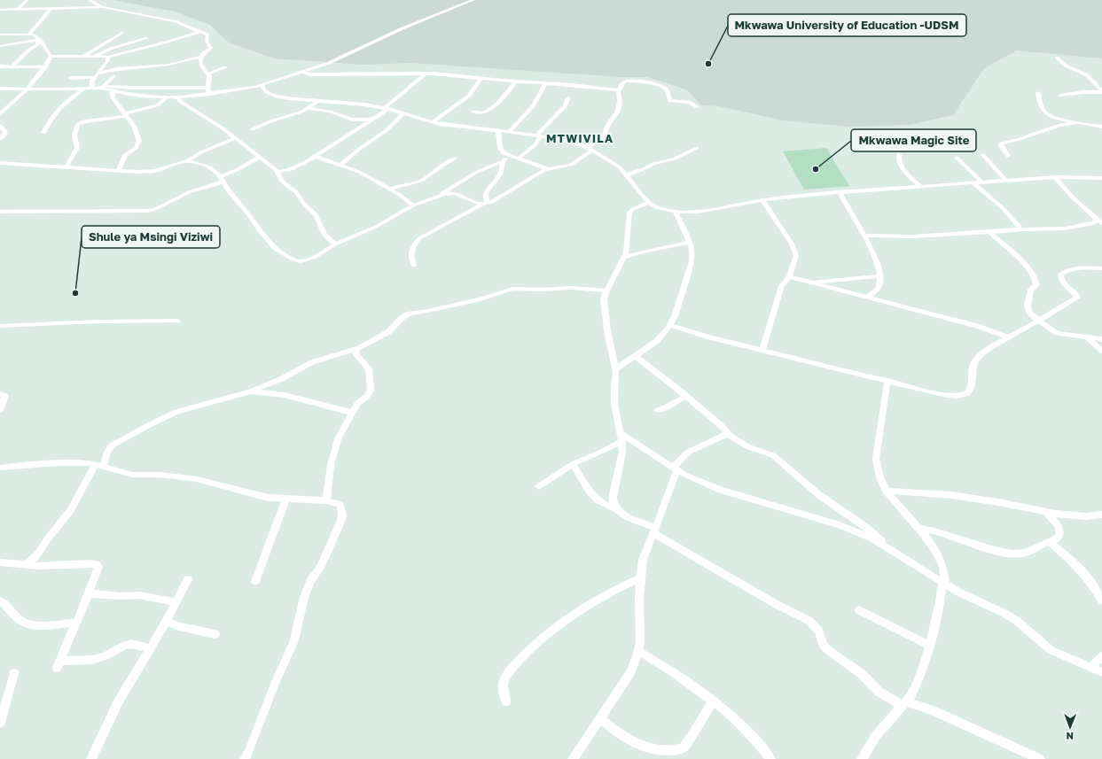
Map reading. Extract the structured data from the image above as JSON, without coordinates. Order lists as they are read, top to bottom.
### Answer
{
  "districts": ["MTWIVILA"],
  "places": ["Mkwawa University of Education -UDSM", "Mkwawa Magic Site", "Shule ya Msingi Viziwi"],
  "north": "bottom"
}
